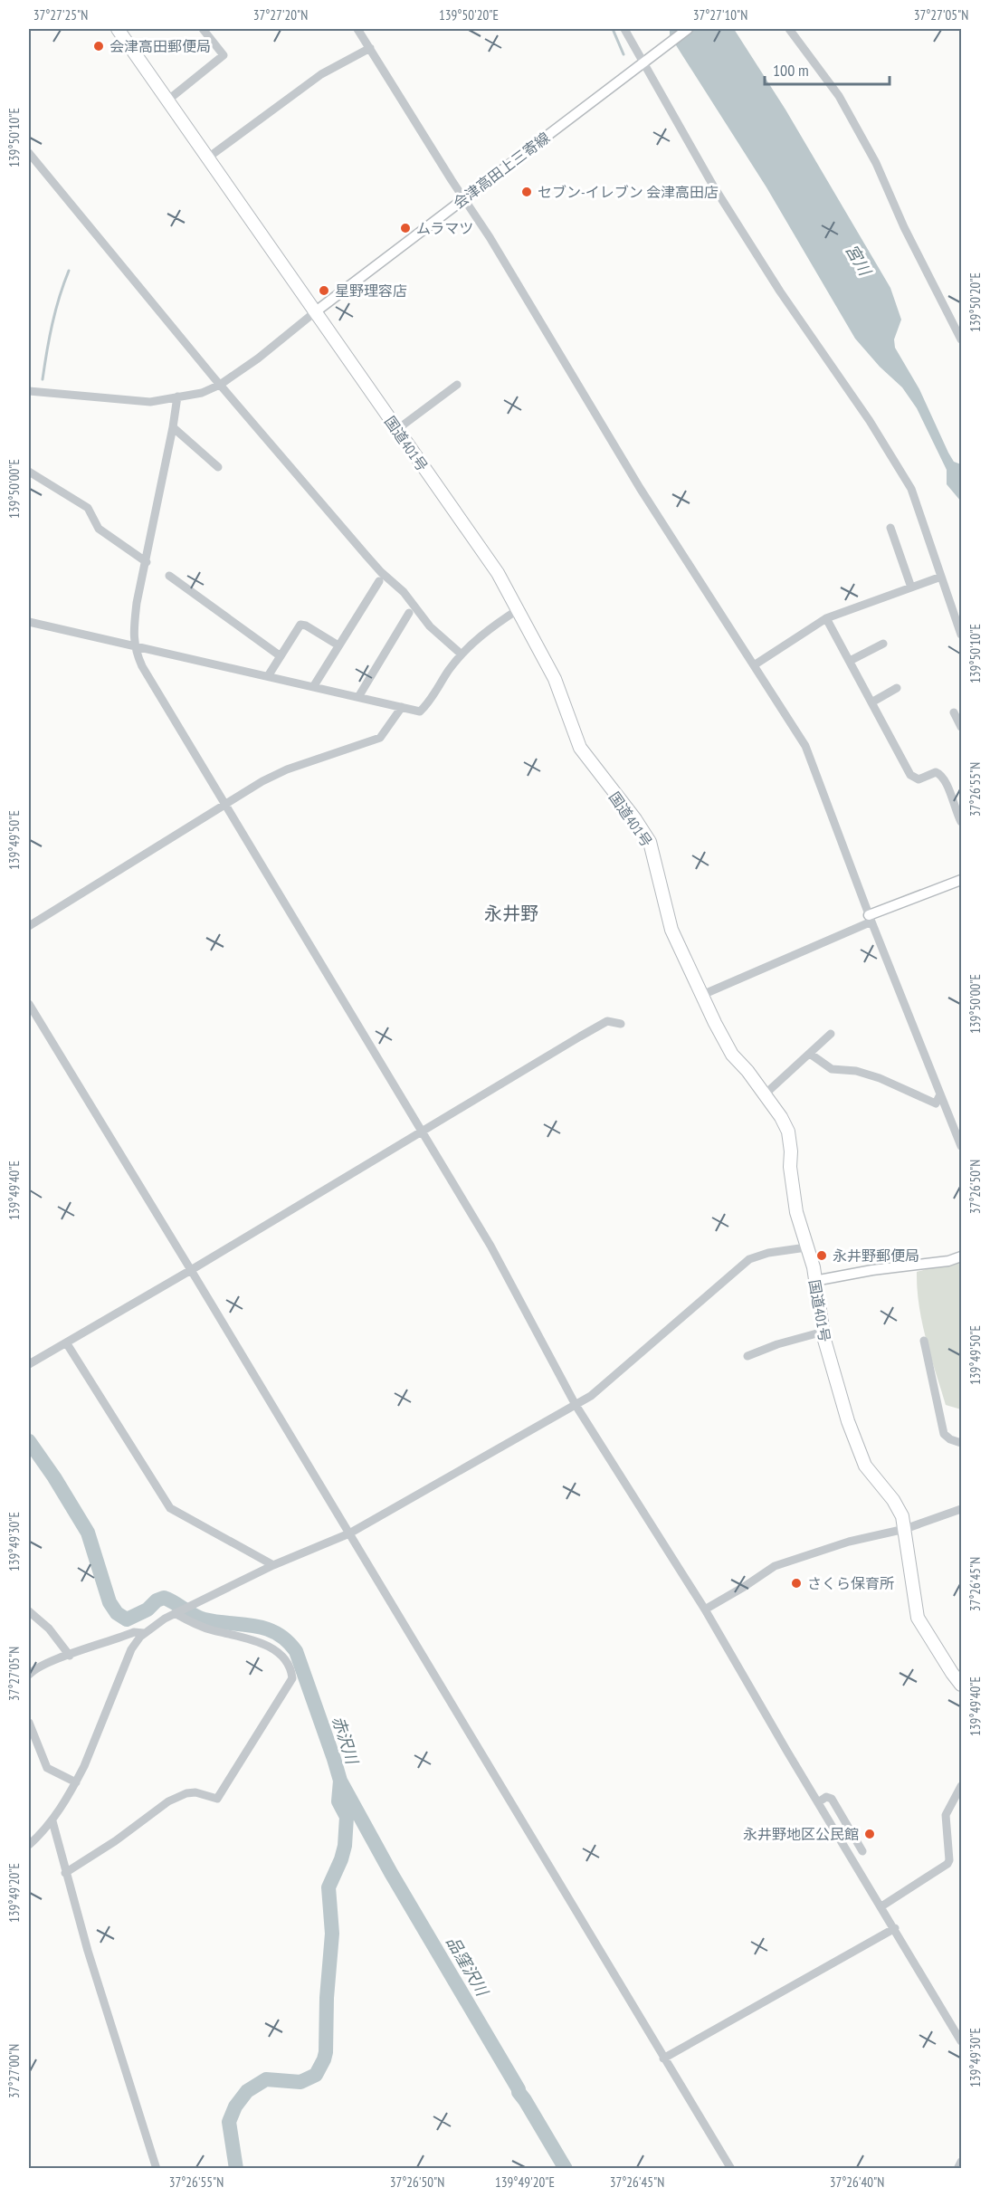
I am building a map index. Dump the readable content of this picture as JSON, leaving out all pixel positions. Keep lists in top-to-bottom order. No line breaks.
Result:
{"streets":{"highway":["国道401号"],"main road":["会津高田上三寄線"]},"crossings":[["会津高田上三寄線","国道401号"]],"districts":["永井野"],"water":["宮川","赤沢川","品窪沢川"],"places":["会津高田郵便局","セブン-イレブン 会津高田店","ムラマツ","星野理容店","永井野郵便局","さくら保育所","永井野地区公民館"],"scale_bar":"100 m","coordinates":["37°27'25\"N","37°27'20\"N","139°50'20\"E","37°27'10\"N","37°27'05\"N","139°50'10\"E","139°50'00\"E","37°26'55\"N","139°49'50\"E","37°26'50\"N","139°49'40\"E","139°49'30\"E","37°26'45\"N","139°49'20\"E","37°27'00\"N","37°26'40\"N"]}
